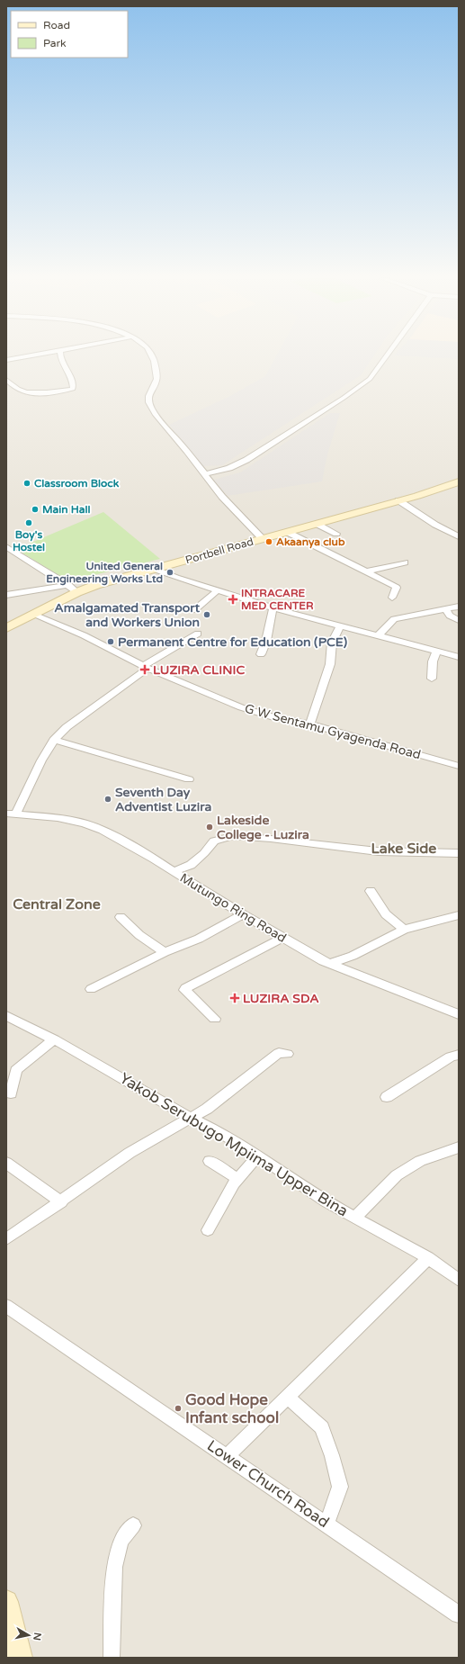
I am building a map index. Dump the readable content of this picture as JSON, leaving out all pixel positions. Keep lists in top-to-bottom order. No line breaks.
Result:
{"streets":{"main road":["Portbell Road"],"street":["G W Sentamu Gyagenda Road","Mutungo Ring Road","Yakob Serubugo Mpiima Upper Bina","Lower Church Road"]},"crossings":[["Portbell Road","G W Sentamu Gyagenda Road"]],"districts":["Lake Side","Central Zone"],"places":{"other":["Classroom Block","Main Hall","Boy's Hostel","Akaanya club","United General Engineering Works Ltd","Amalgamated Transport and Workers Union","Permanent Centre for Education (PCE)","Seventh Day Adventist Luzira","Lakeside College - Luzira","Good Hope Infant school"],"health":["INTRACARE MED CENTER","LUZIRA CLINIC","LUZIRA SDA"]},"legend":["Road","Park"],"north":"right"}
